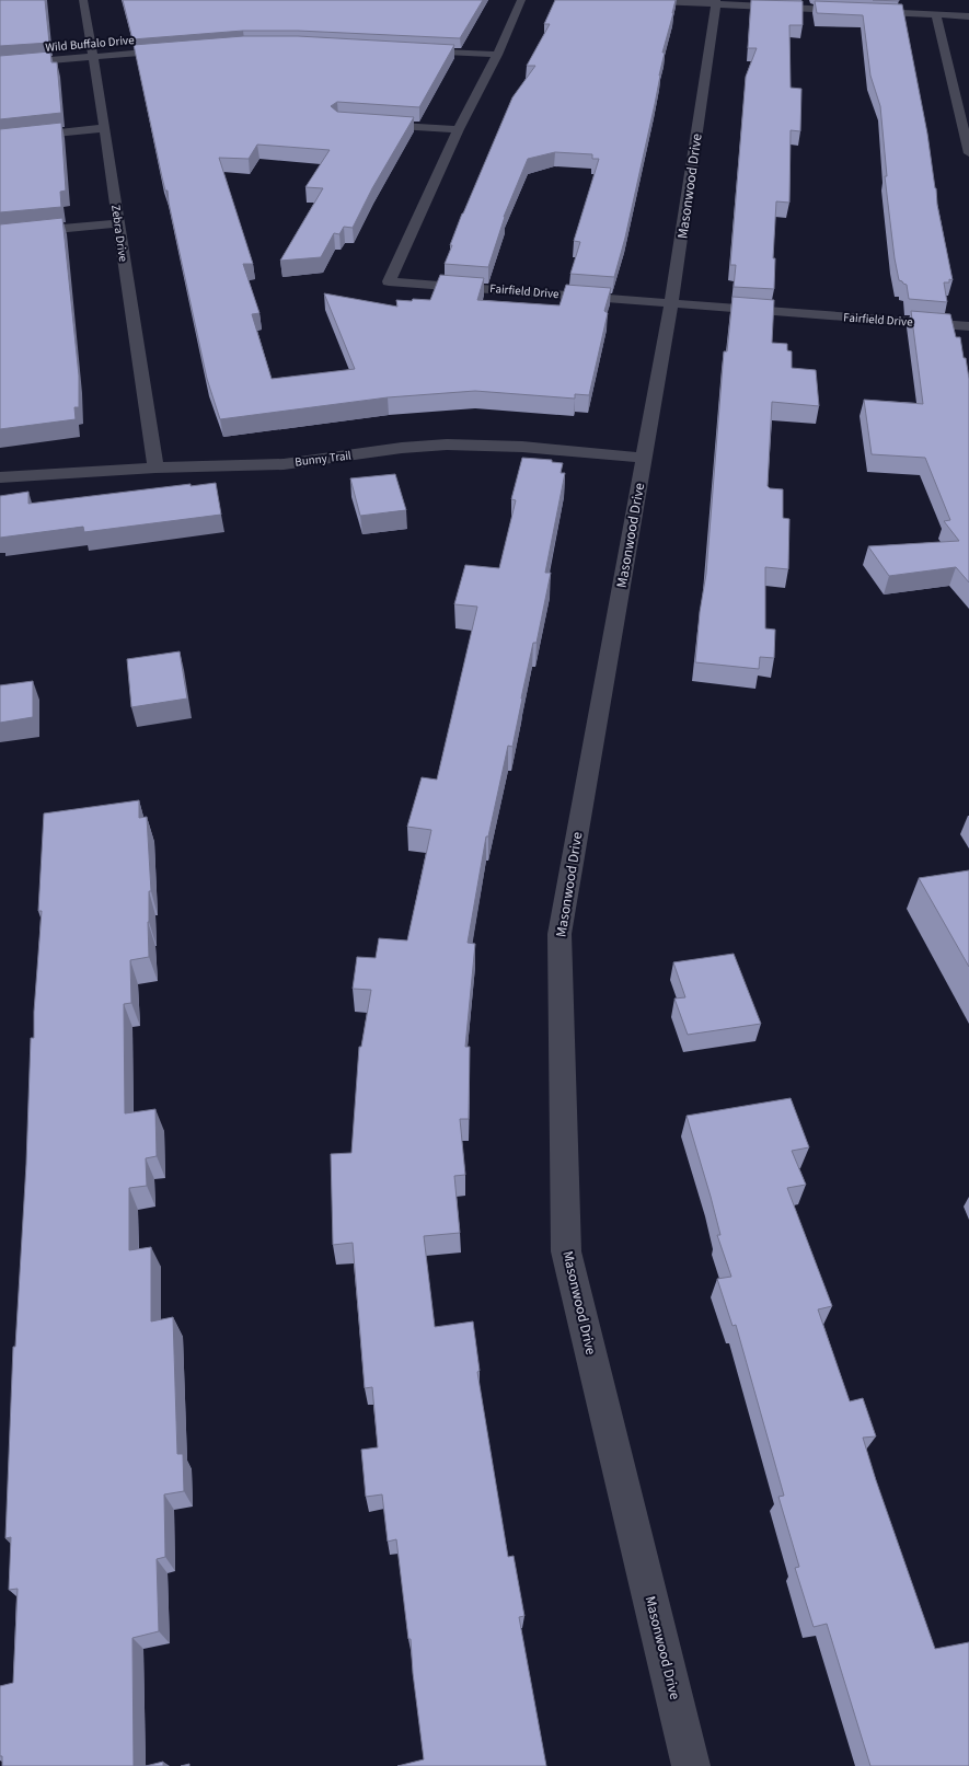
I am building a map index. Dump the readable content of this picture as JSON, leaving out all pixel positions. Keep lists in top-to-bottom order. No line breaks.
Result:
{"streets":{"street":["Wild Buffalo Drive","Masonwood Drive","Zebra Drive","Fairfield Drive","Bunny Trail"]},"crossings":[["Wild Buffalo Drive","Zebra Drive"],["Masonwood Drive","Fairfield Drive"],["Masonwood Drive","Bunny Trail"],["Zebra Drive","Bunny Trail"]]}
